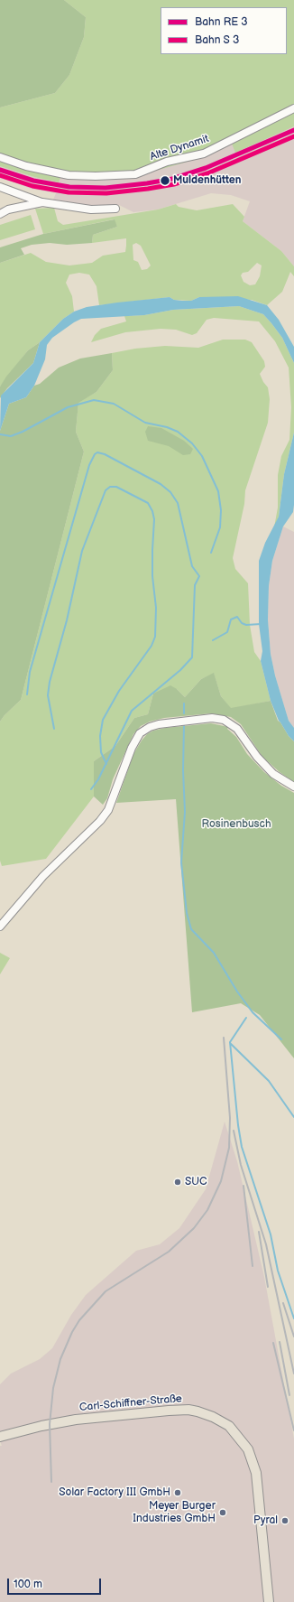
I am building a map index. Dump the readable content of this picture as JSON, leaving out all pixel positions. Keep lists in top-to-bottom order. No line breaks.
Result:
{"streets":{"main road":["Carl-Schiffner-Straße"],"street":["Alte Dynamit"]},"parks":["Rosinenbusch"],"places":["Muldenhütten","SUC","Solar Factory III GmbH","Meyer Burger Industries GmbH","Pyral"],"legend":["Bahn RE 3","Bahn S 3"],"scale_bar":"100 m"}
